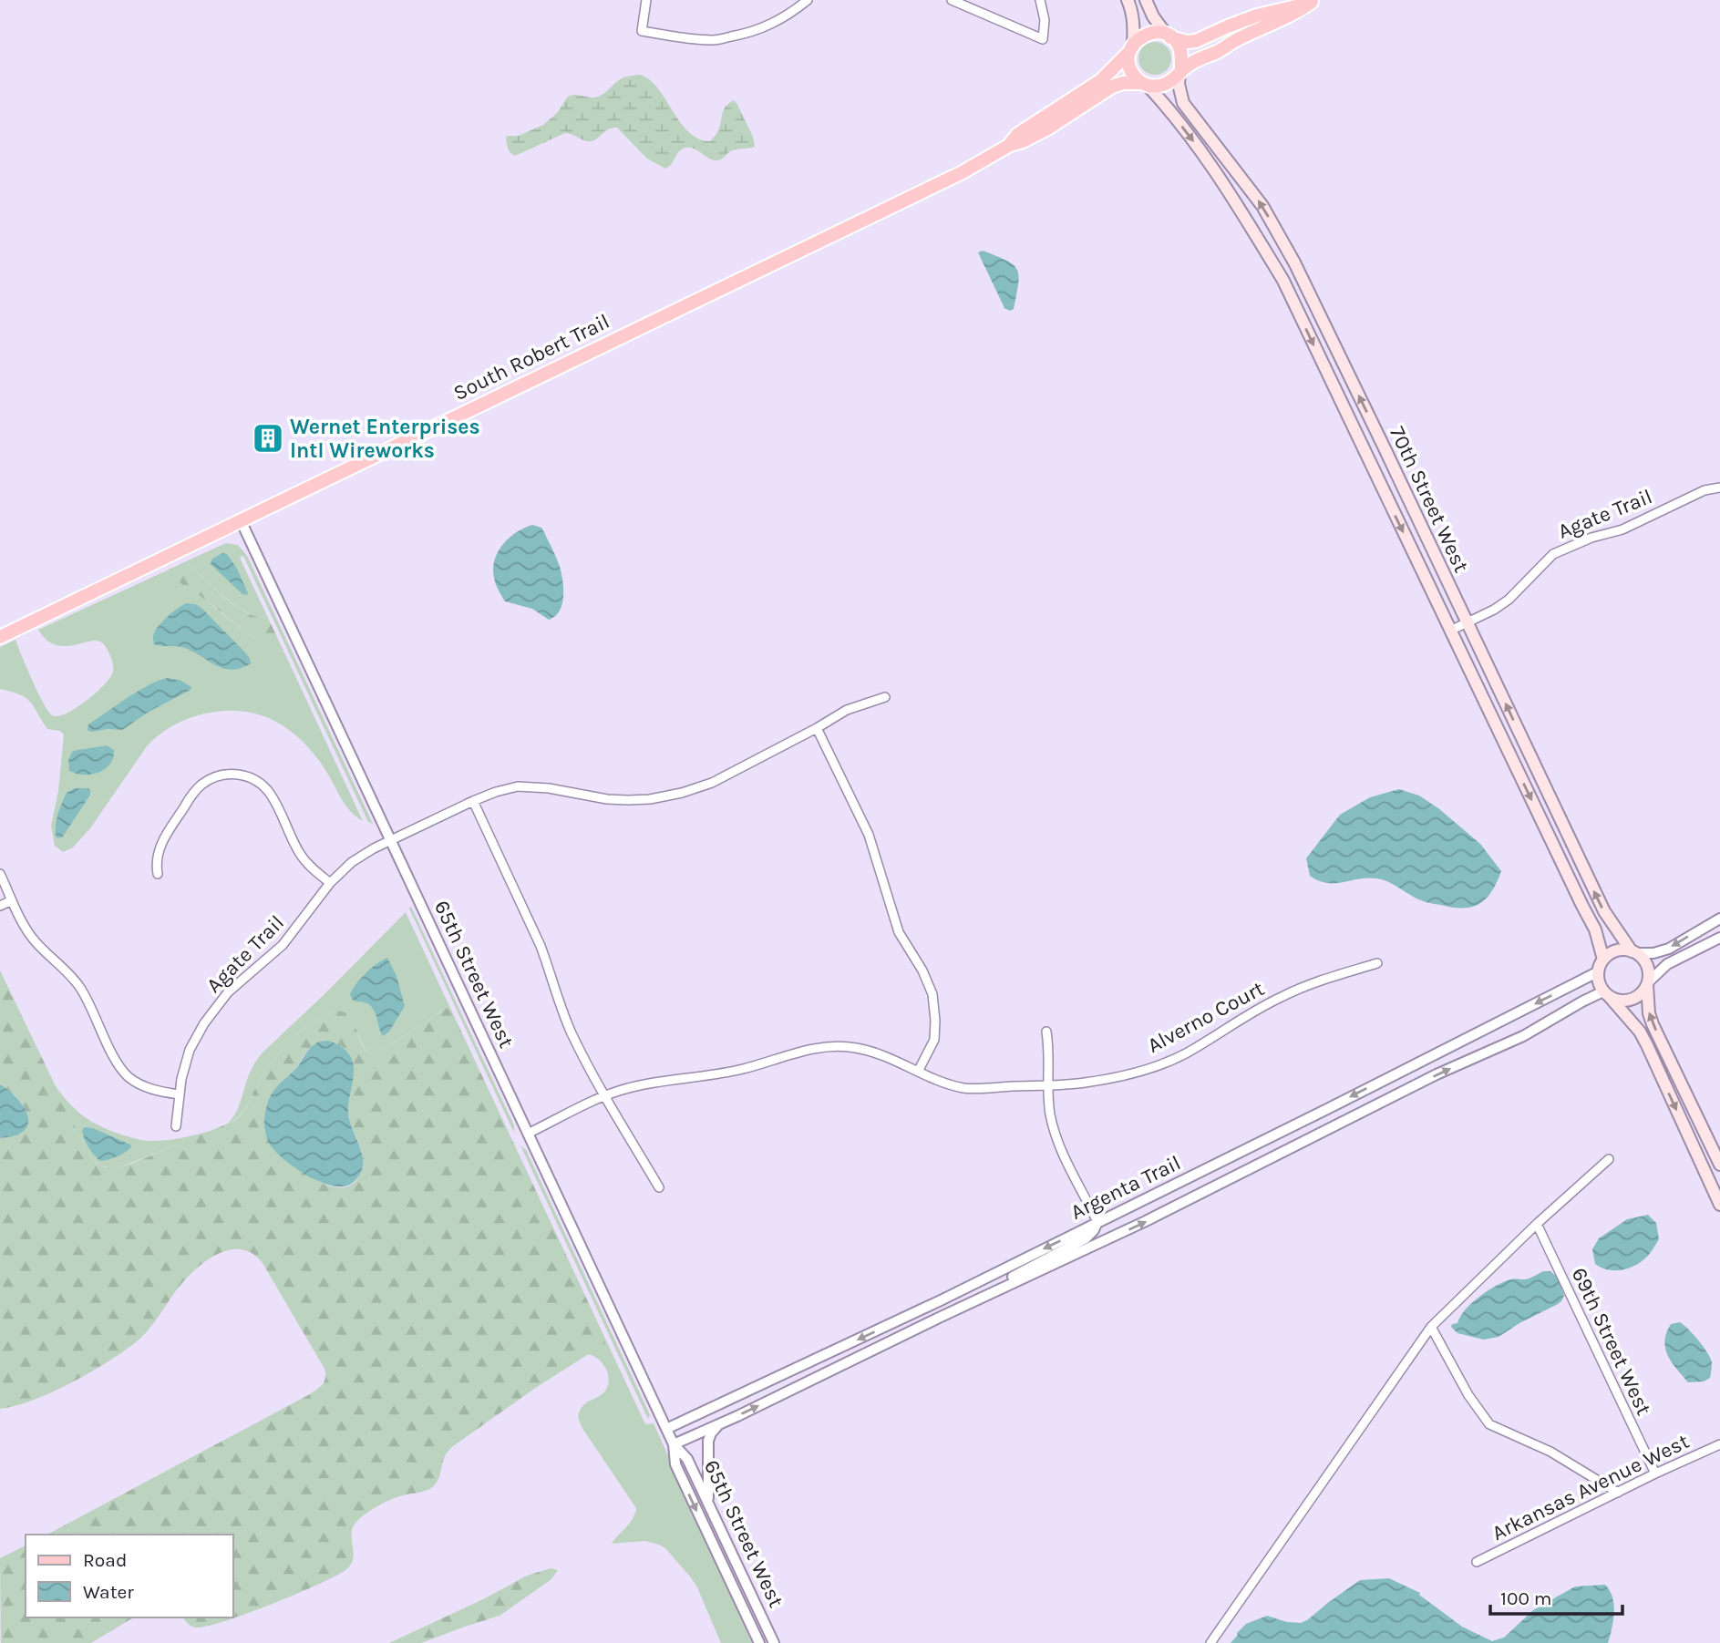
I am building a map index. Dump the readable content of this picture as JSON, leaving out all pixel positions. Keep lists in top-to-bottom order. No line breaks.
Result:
{"streets":{"main road":["South Robert Trail","70th Street West"],"street":["Agate Trail","65th Street West","Alverno Court","Argenta Trail","69th Street West","Arkansas Avenue West"]},"crossings":[["South Robert Trail","70th Street West"],["South Robert Trail","65th Street West"],["70th Street West","Agate Trail"],["70th Street West","Argenta Trail"],["Agate Trail","65th Street West"],["65th Street West","Alverno Court"],["65th Street West","Argenta Trail"],["69th Street West","Arkansas Avenue West"]],"places":{"building":["Wernet Enterprises Intl Wireworks"]},"legend":["Road","Water"],"scale_bar":"100 m"}
